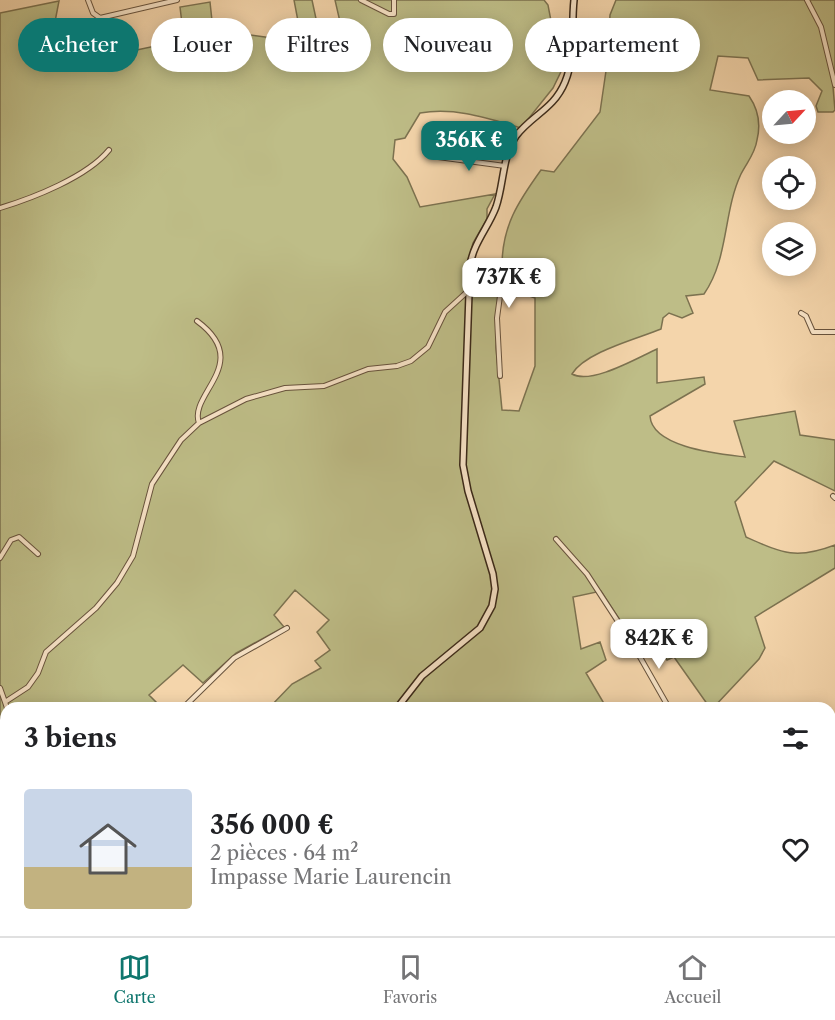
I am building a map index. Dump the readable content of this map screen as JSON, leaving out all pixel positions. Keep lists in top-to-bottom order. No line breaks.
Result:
{"north":"top right","page":{"chip":["Acheter","Louer","Filtres","Nouveau","Appartement"],"price":["356K €","737K €","842K €"],"heading":"3 biens","list":[{"name":"356 000 €","note":"2 pièces · 64 m² · Impasse Marie Laurencin"}],"tabs":["Carte","Favoris","Accueil"]}}
